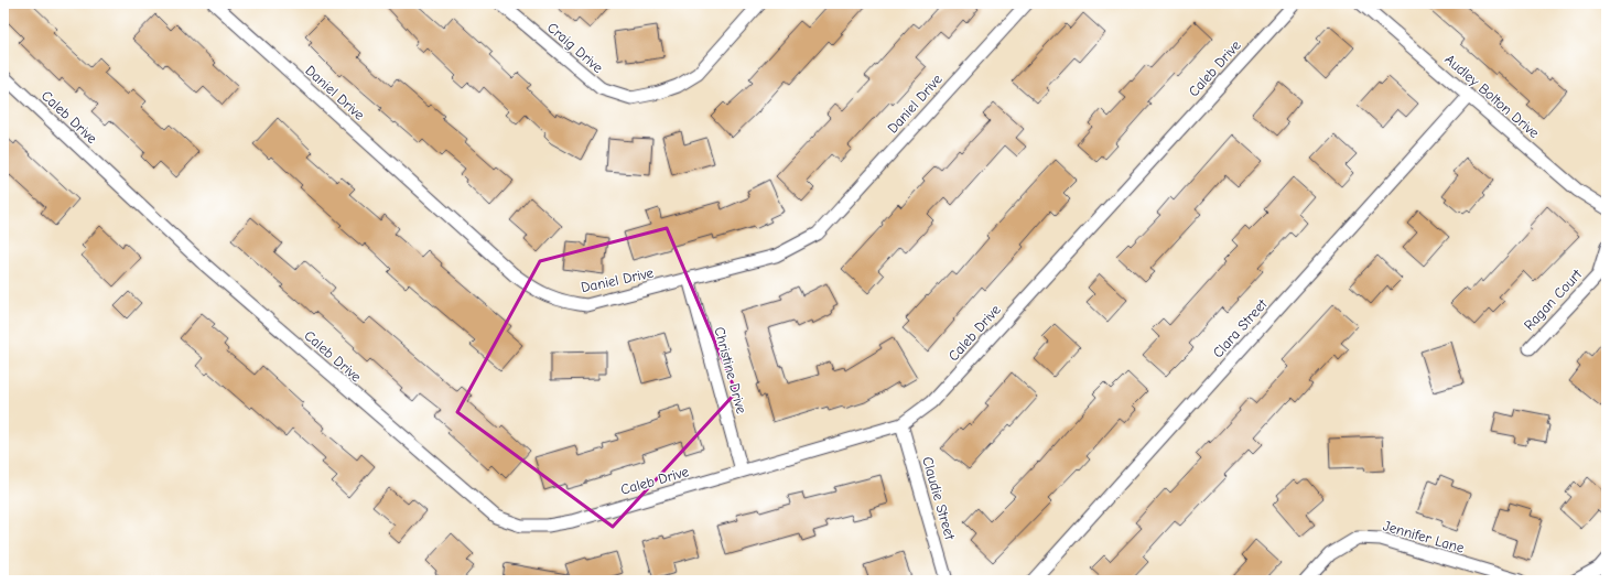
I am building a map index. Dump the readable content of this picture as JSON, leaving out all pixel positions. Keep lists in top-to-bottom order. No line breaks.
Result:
{"streets":{"street":["Craig Drive","Caleb Drive","Daniel Drive","Audley Bolton Drive","Ragan Court","Clara Street","Christine Drive","Claudie Street","Jennifer Lane"]},"crossings":[["Caleb Drive","Christine Drive"],["Caleb Drive","Claudie Street"],["Daniel Drive","Christine Drive"],["Audley Bolton Drive","Clara Street"]]}
